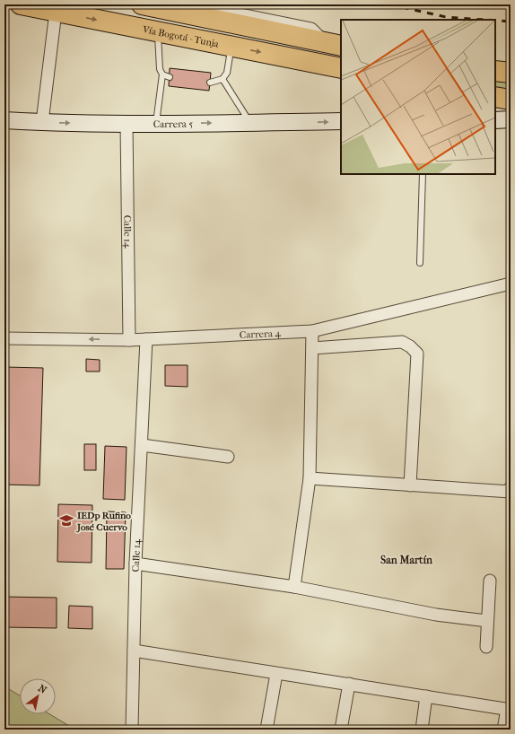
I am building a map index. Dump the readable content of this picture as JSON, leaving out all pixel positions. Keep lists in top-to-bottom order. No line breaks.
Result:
{"streets":{"highway":["Vía Bogotá - Tunja"],"street":["Carrera 5","Calle 14","Carrera 4"]},"crossings":[["Carrera 5","Calle 14"],["Calle 14","Carrera 4"]],"districts":["San Martín"],"places":{"school or university":["IEDp Rufino José Cuervo"]},"north":"top right"}
